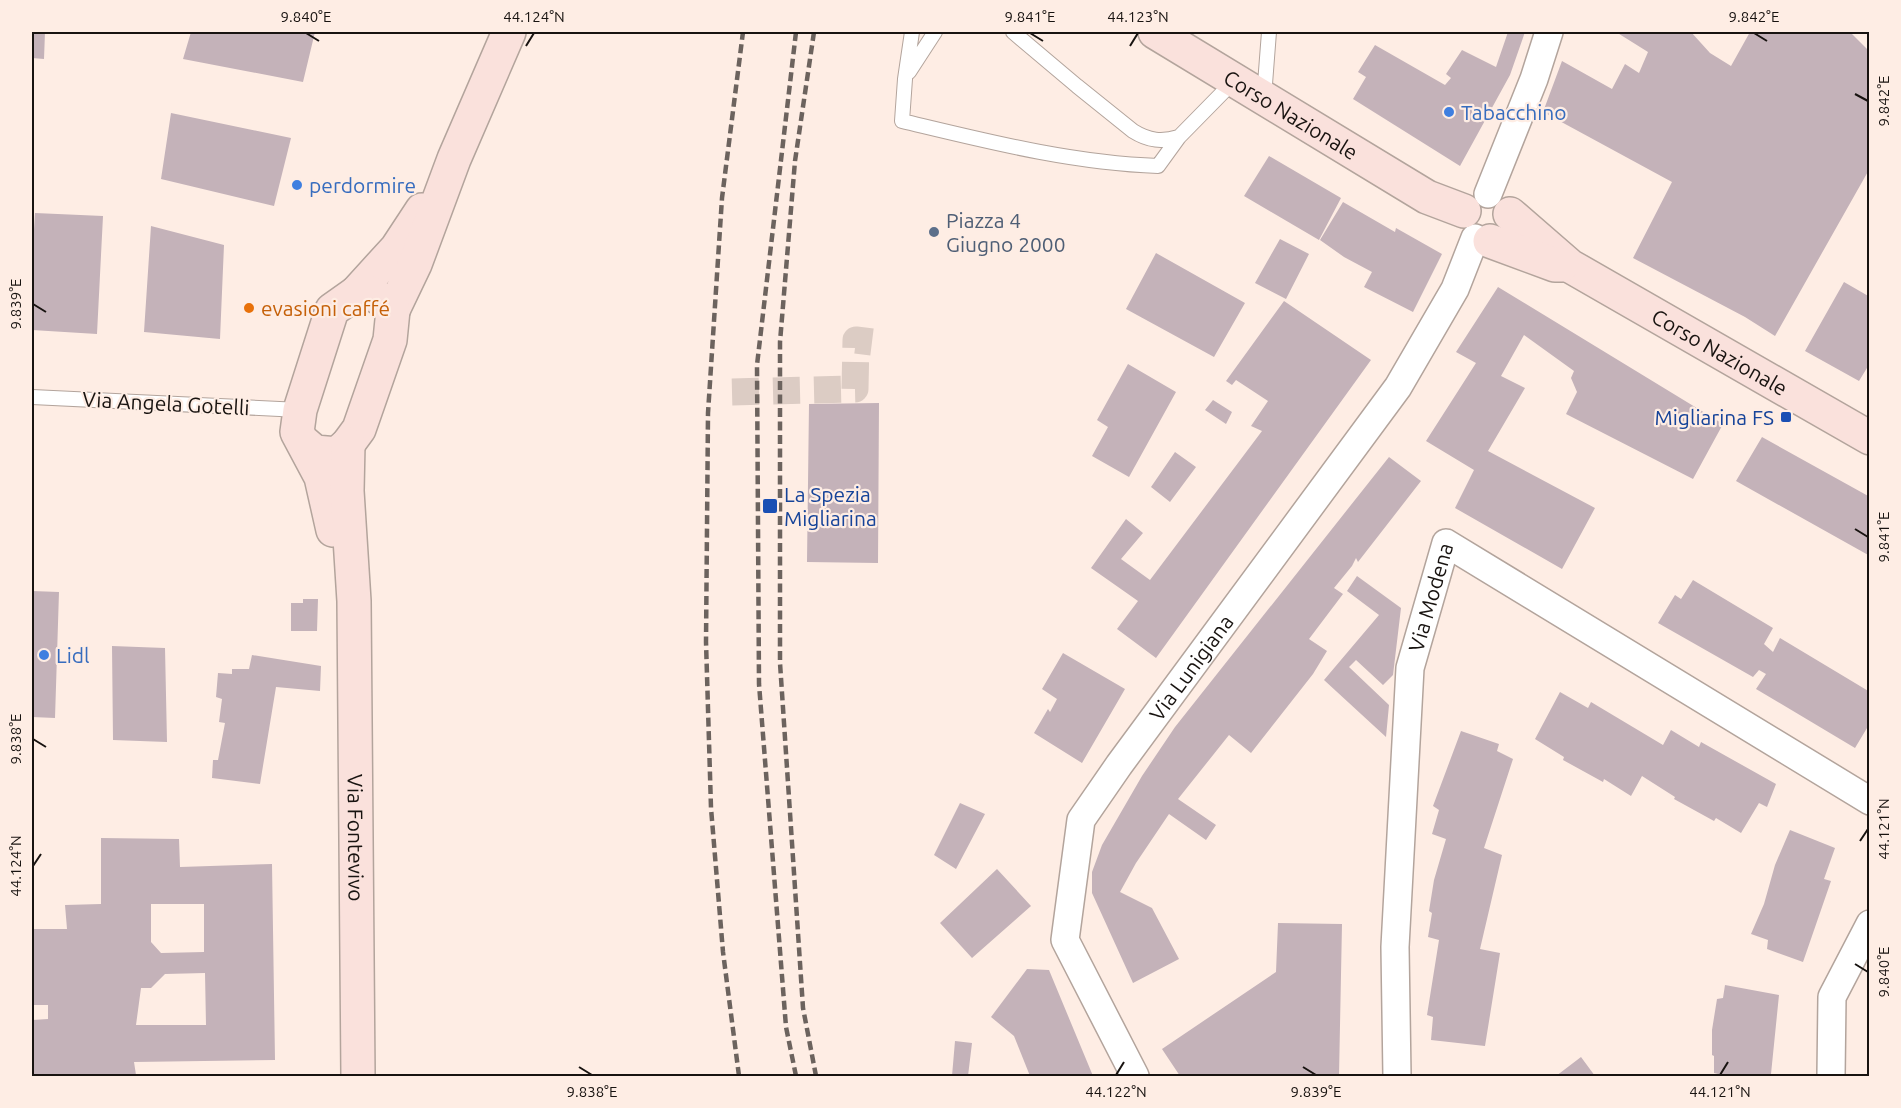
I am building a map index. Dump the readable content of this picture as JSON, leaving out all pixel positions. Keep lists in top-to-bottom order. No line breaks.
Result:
{"streets":{"street":["Corso Nazionale","Via Modena","Via Lunigiana","Via Fontevivo"],"lane":["Via Angela Gotelli"]},"crossings":[["Corso Nazionale","Via Lunigiana"],["Via Angela Gotelli","Via Fontevivo"]],"places":{"other":["Tabacchino","perdormire","Piazza 4 Giugno 2000","evasioni caffé","Lidl"],"transit":["Migliarina FS","La Spezia Migliarina"]},"coordinates":["9.840°E","44.124°N","9.841°E","44.123°N","9.842°E","9.839°E","9.838°E","44.121°N","44.122°N"]}
